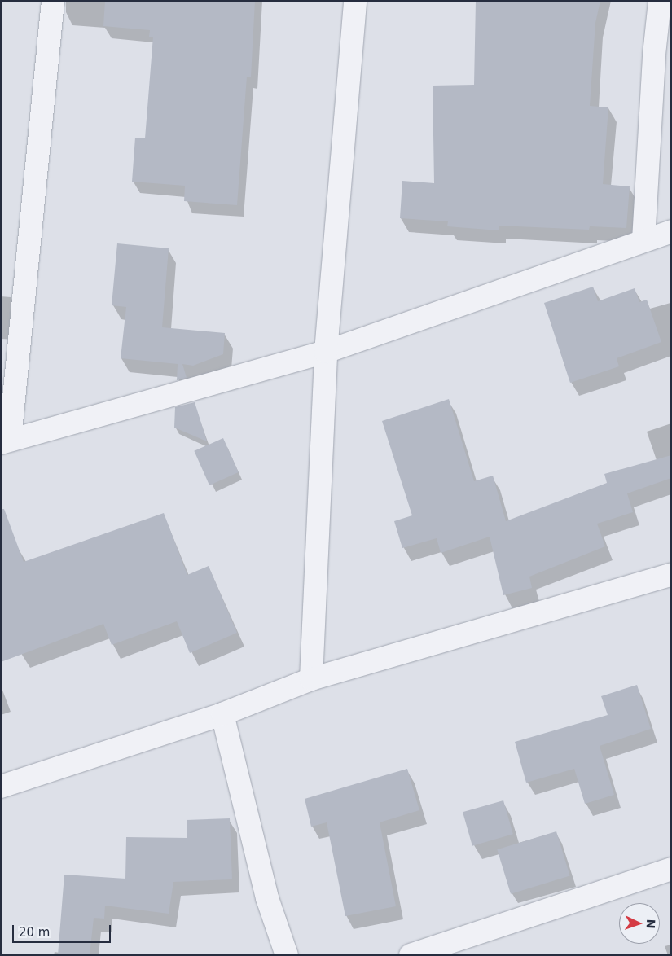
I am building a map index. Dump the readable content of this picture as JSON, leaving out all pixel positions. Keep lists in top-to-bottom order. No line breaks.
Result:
{"scale_bar":"20 m","north":"right"}
